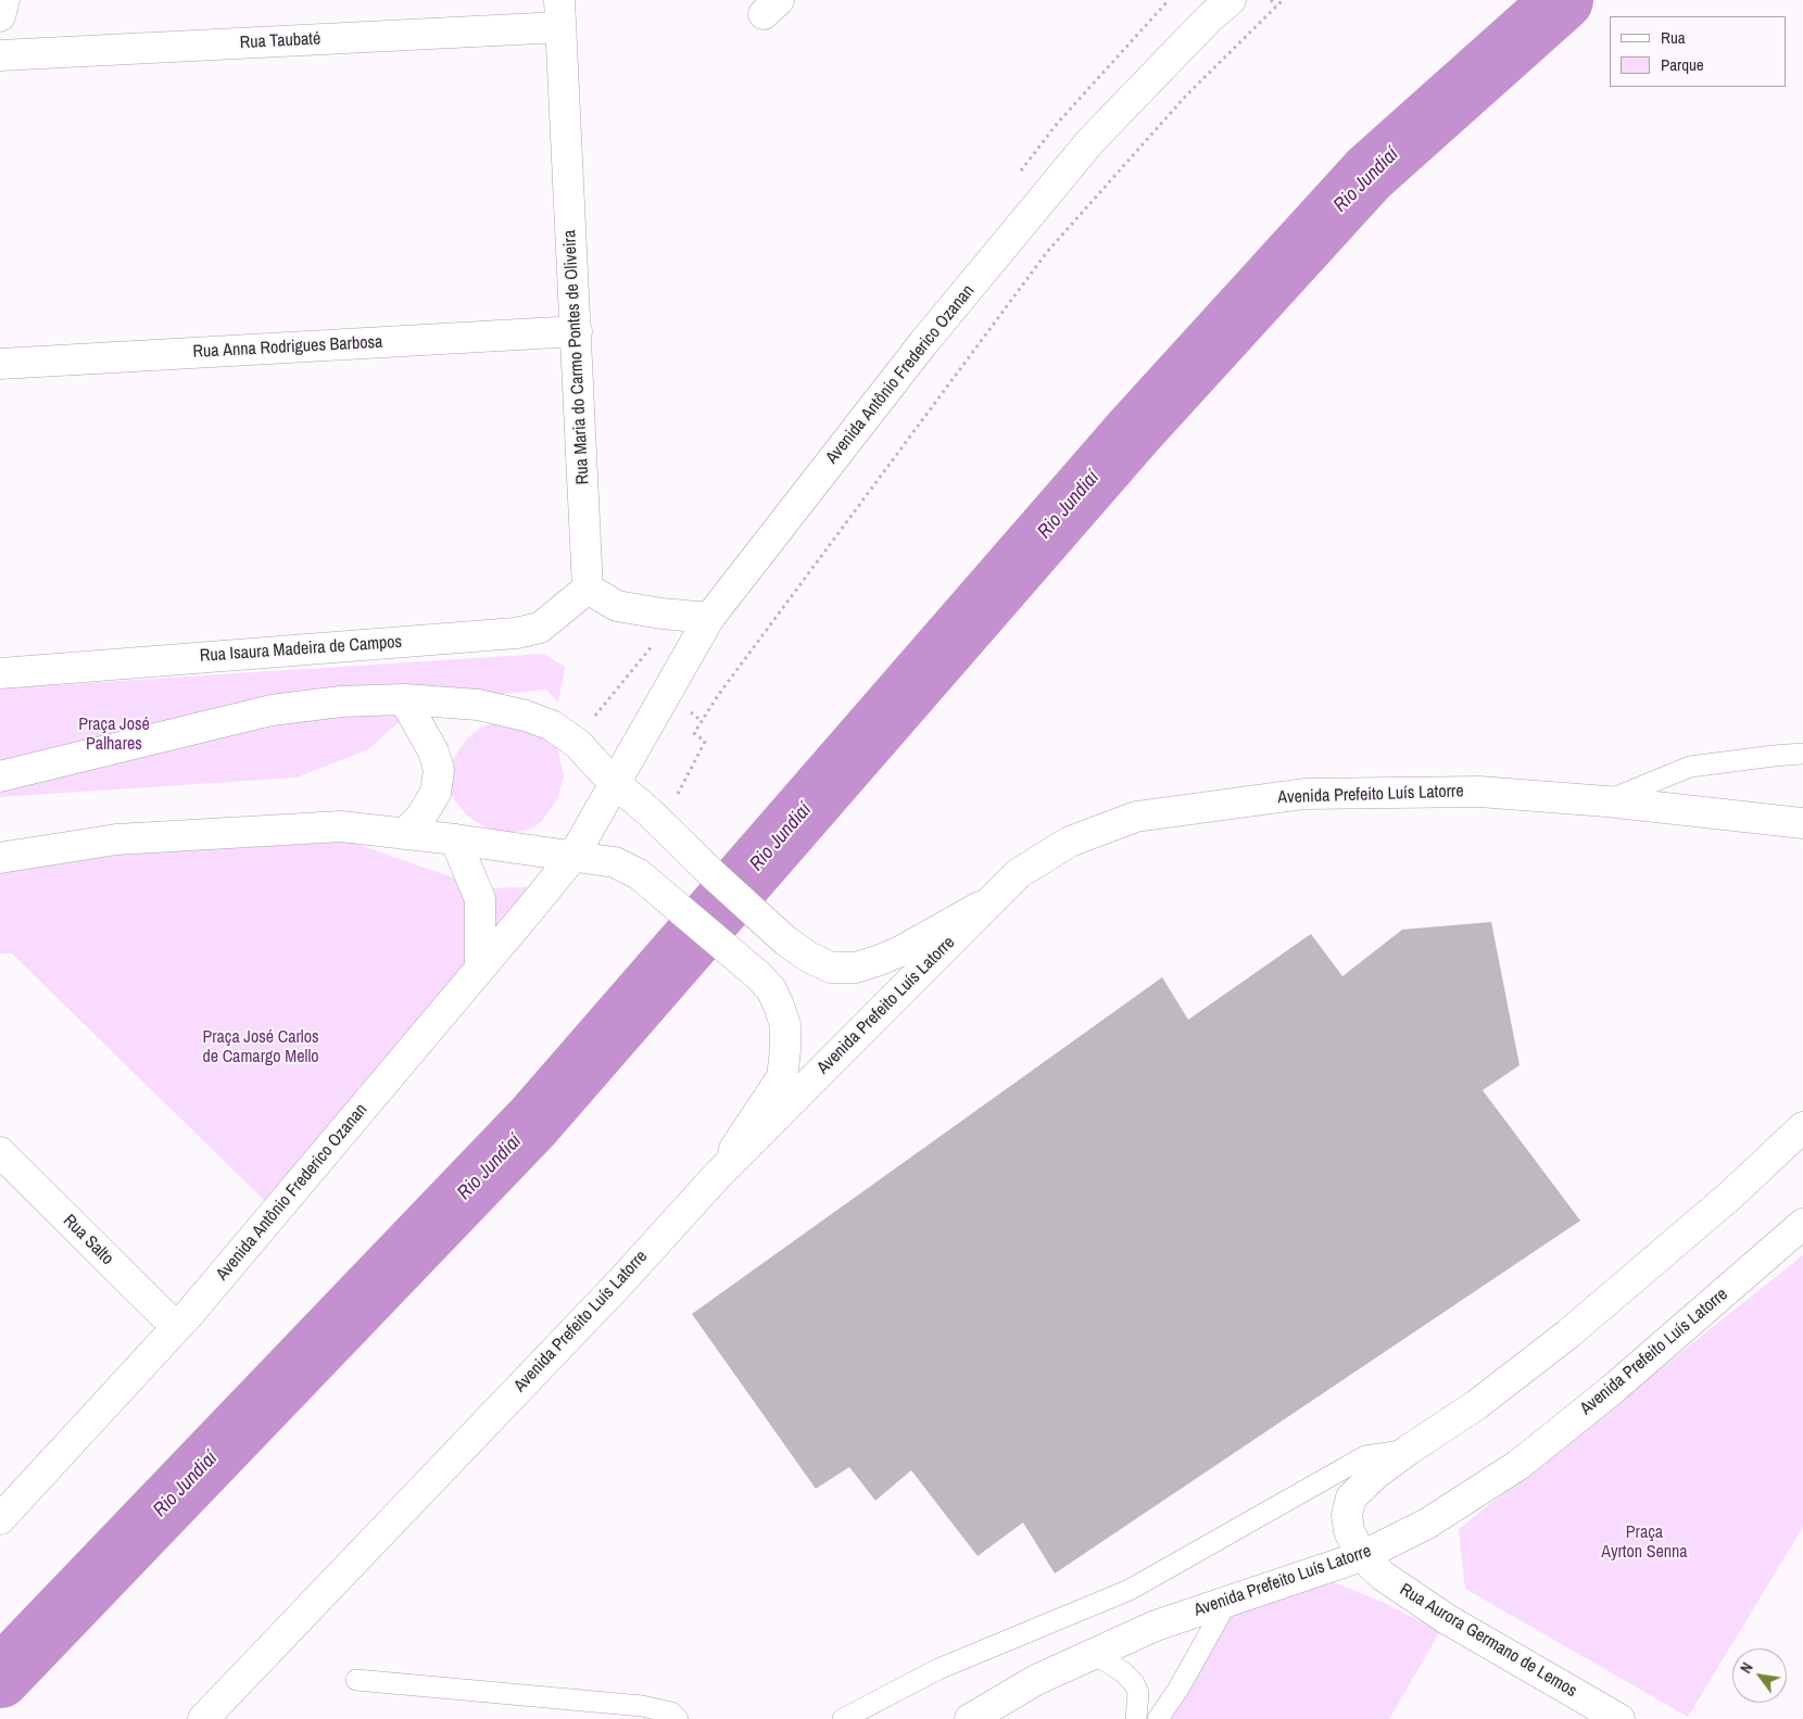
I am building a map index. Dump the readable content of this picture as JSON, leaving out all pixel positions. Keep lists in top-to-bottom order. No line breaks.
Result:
{"streets":{"main road":["Rua Taubaté","Rua Anna Rodrigues Barbosa","Rua Maria do Carmo Pontes de Oliveira","Avenida Antônio Frederico Ozanan","Rua Isaura Madeira de Campos","Avenida Prefeito Luís Latorre","Rua Salto","Rua Aurora Germano de Lemos"]},"crossings":[["Rua Taubaté","Rua Maria do Carmo Pontes de Oliveira"],["Rua Anna Rodrigues Barbosa","Rua Maria do Carmo Pontes de Oliveira"],["Rua Maria do Carmo Pontes de Oliveira","Rua Isaura Madeira de Campos"],["Avenida Antônio Frederico Ozanan","Rua Salto"],["Avenida Prefeito Luís Latorre","Rua Aurora Germano de Lemos"]],"water":["Rio Jundiaí"],"parks":["Praça José Palhares","Praça José Carlos de Camargo Mello","Praça Ayrton Senna"],"legend":["Rua","Parque"],"north":"top left"}
